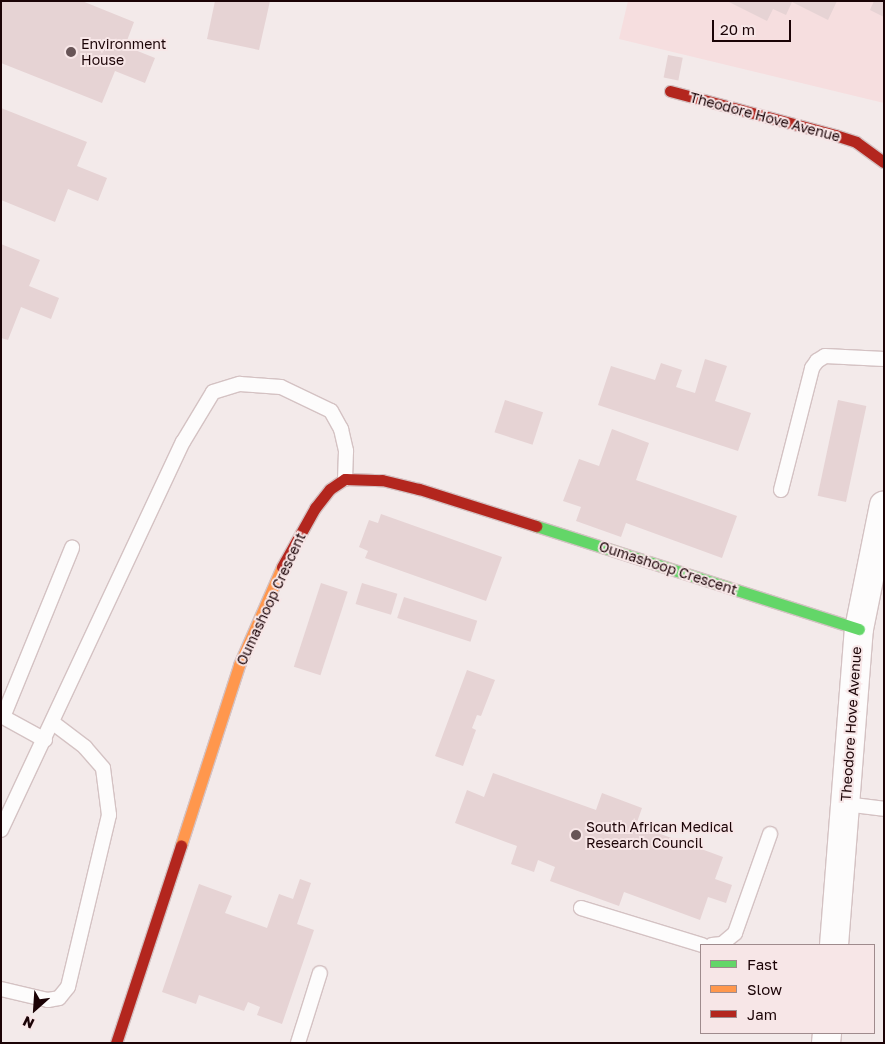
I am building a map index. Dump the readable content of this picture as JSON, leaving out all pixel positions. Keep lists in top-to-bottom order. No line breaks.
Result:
{"streets":{"street":["Theodore Hove Avenue","Oumashoop Crescent"]},"crossings":[["Theodore Hove Avenue","Oumashoop Crescent"]],"places":["Environment House","South African Medical Research Council"],"legend":["Fast","Slow","Jam"],"scale_bar":"20 m","north":"bottom left"}
